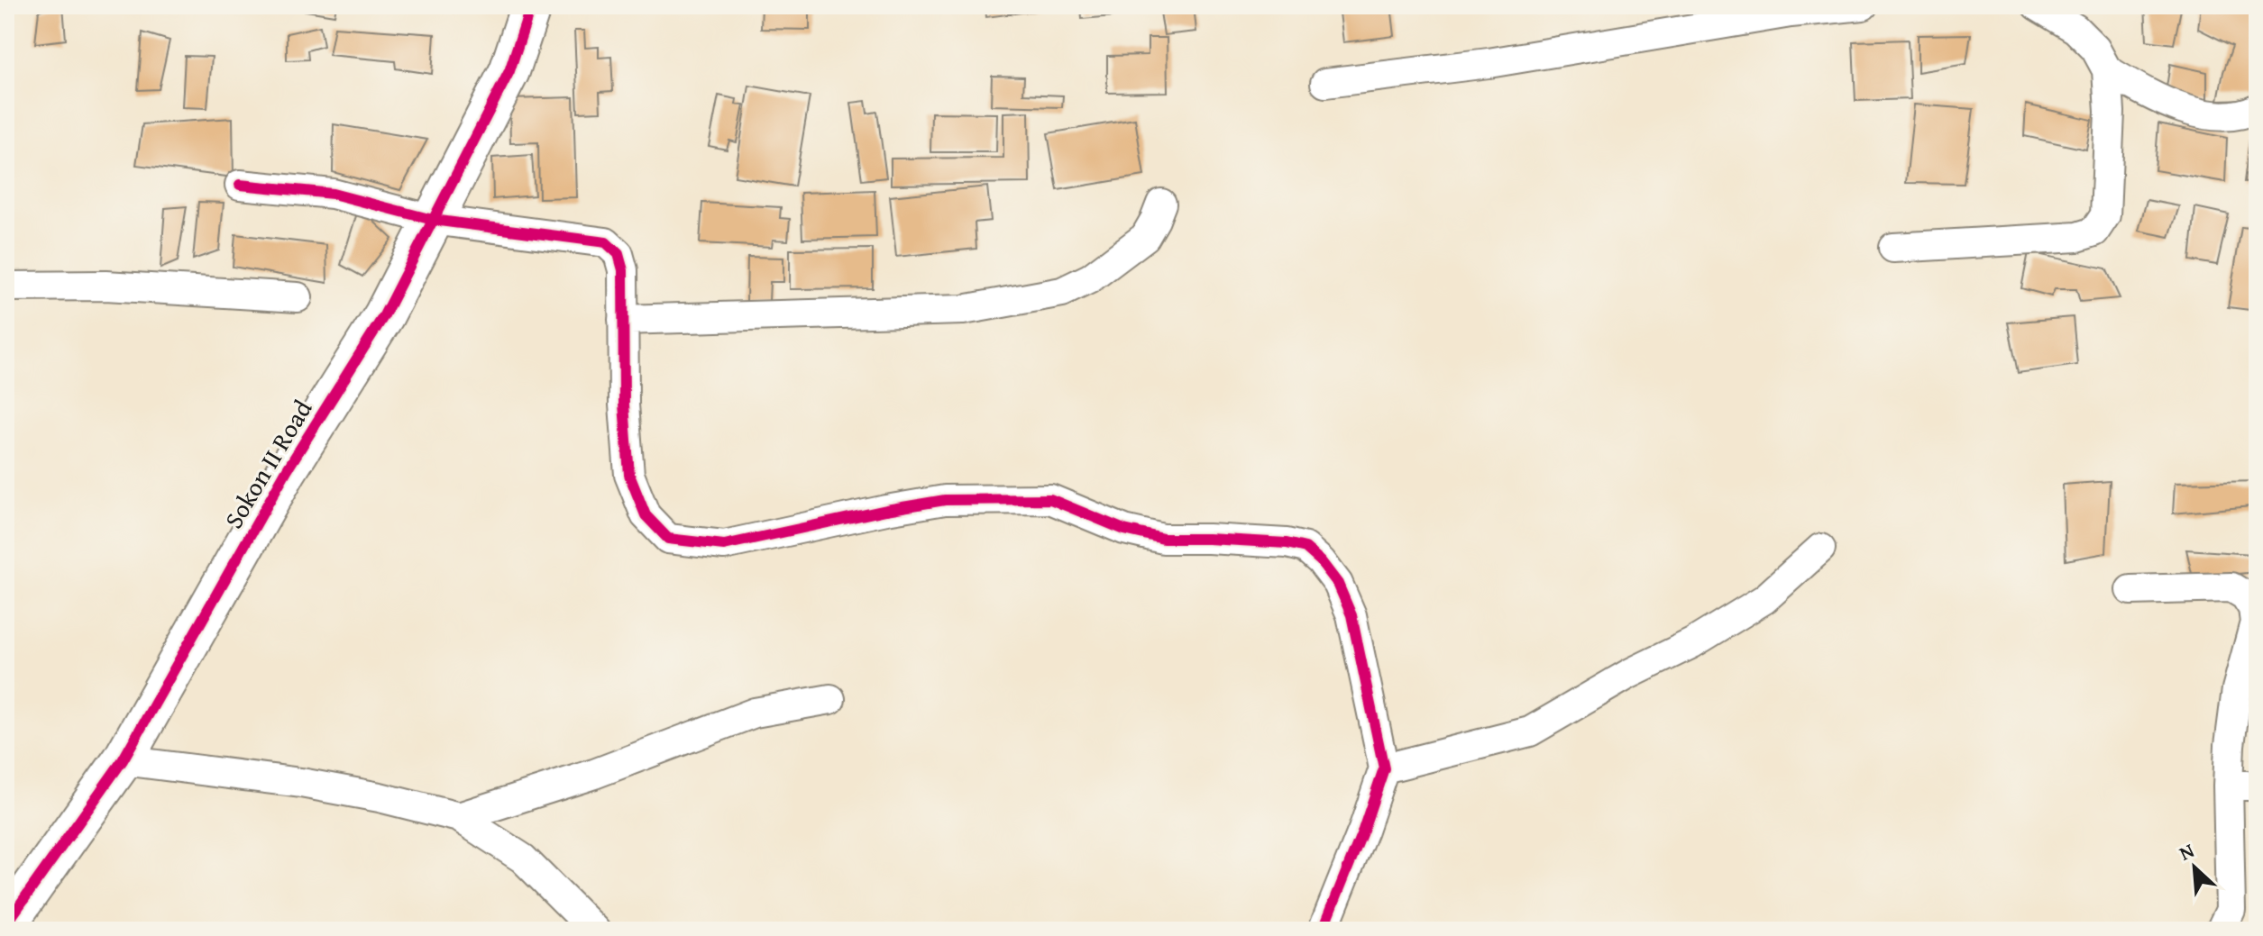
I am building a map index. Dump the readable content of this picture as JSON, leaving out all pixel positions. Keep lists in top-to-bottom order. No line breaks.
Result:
{"streets":{"street":["Sokon II Road"]},"north":"top left"}
